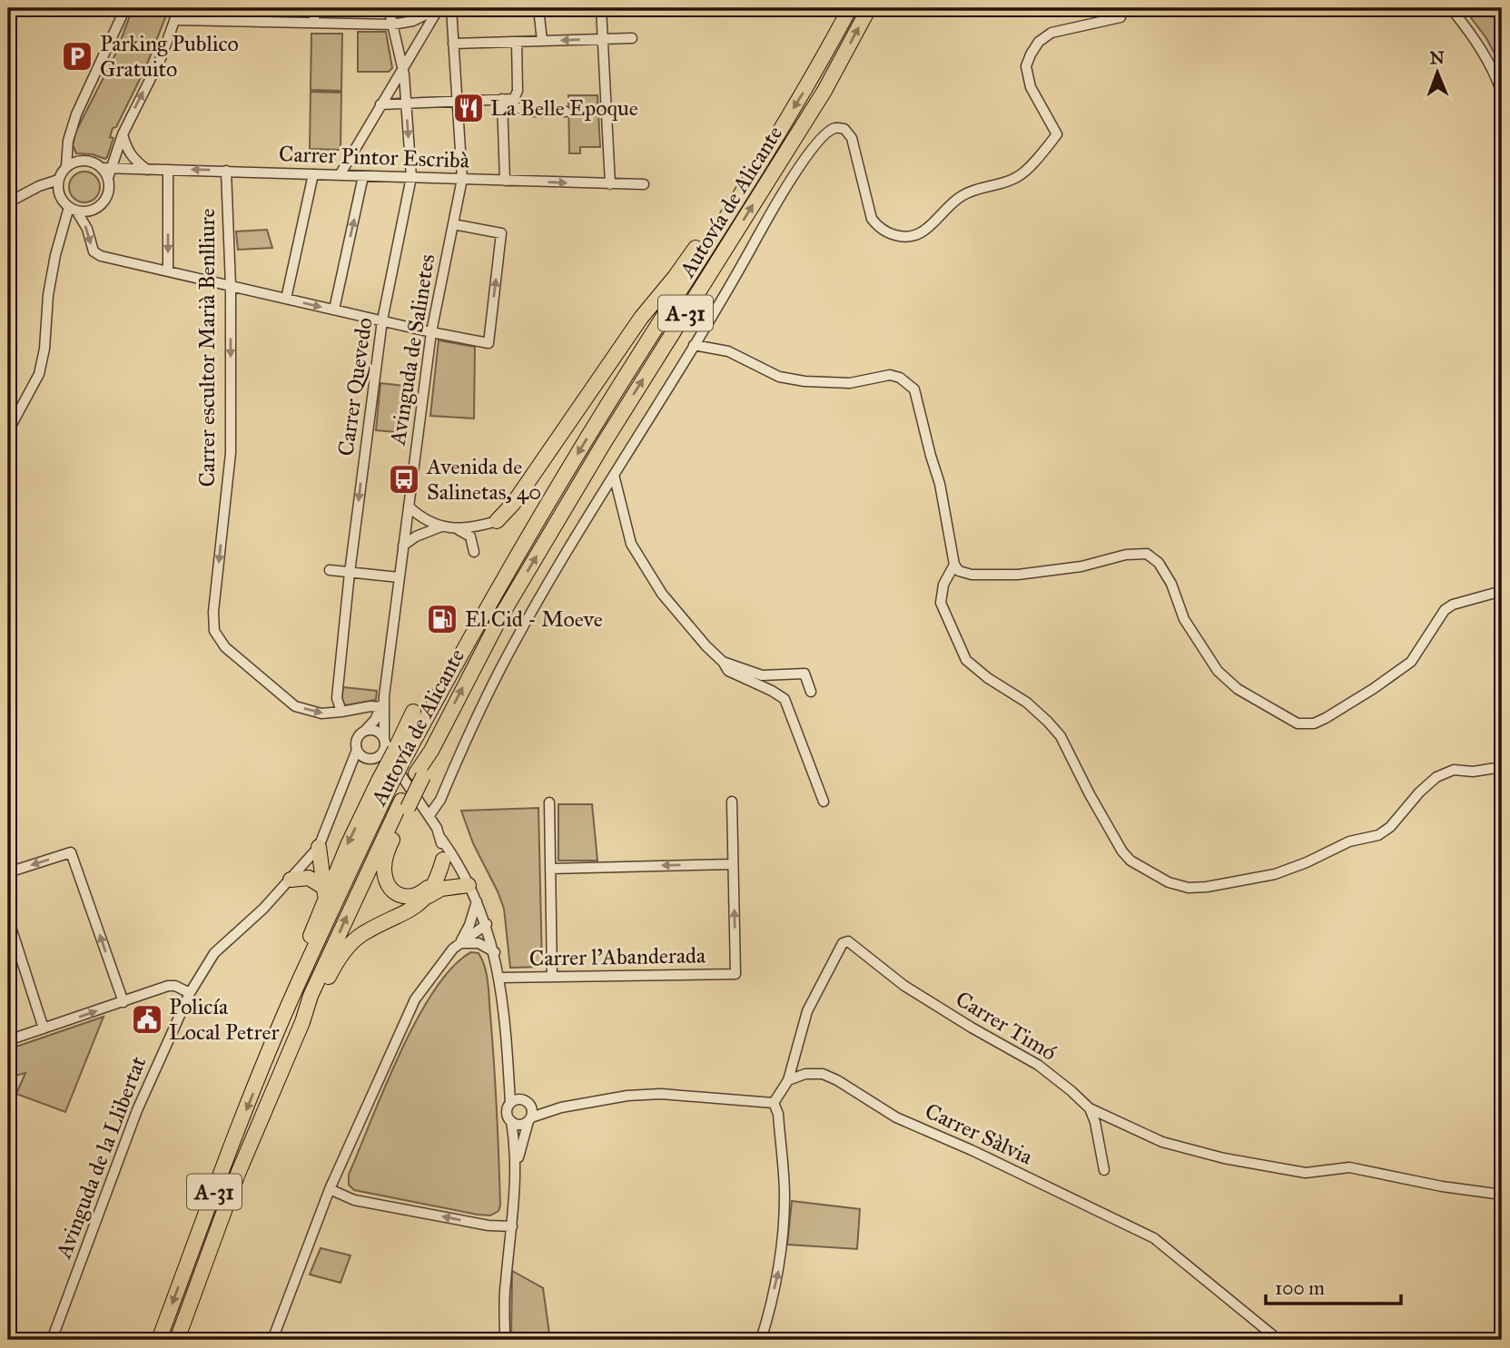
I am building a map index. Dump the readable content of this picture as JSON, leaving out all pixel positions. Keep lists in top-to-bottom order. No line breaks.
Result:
{"streets":{"highway":["Autovía de Alicante","A-31"],"street":["Carrer Pintor Escribà","Carrer escultor Marià Benlliure","Avinguda de Salinetes","Carrer Quevedo","Carrer l'Abanderada","Carrer Timó","Carrer Sàlvia","Avinguda de la Llibertat"]},"crossings":[["Carrer Pintor Escribà","Carrer escultor Marià Benlliure"],["Carrer Pintor Escribà","Avinguda de Salinetes"],["Carrer Pintor Escribà","Carrer Quevedo"],["Autovía de Alicante","Avinguda de Salinetes"],["Autovía de Alicante","Avinguda de la Llibertat"],["Carrer escultor Marià Benlliure","Avinguda de Salinetes"],["Carrer escultor Marià Benlliure","Carrer Quevedo"],["Avinguda de Salinetes","Avinguda de la Llibertat"],["Carrer Timó","Carrer Sàlvia"]],"one_way":["Carrer escultor Marià Benlliure","Carrer Quevedo"],"places":{"parking":["Parking Publico Gratuito"],"restaurant":["La Belle Epoque"],"bus stop":["Avenida de Salinetas, 40"],"fuel station":["El Cid - Moeve"],"public building":["Policía Local Petrer"]},"scale_bar":"100 m","north":"top"}
